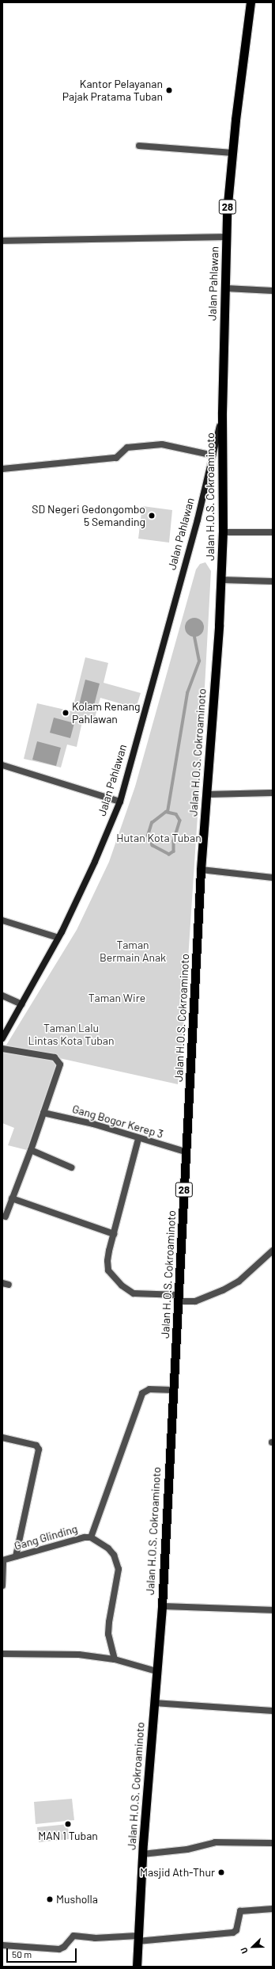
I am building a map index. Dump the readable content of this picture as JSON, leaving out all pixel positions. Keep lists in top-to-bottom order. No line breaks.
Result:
{"streets":{"highway":["28","Jalan Pahlawan","Jalan H.O.S. Cokroaminoto"],"street":["Gang Bogor Kerep 3","Gang Glinding"]},"crossings":[["Jalan Pahlawan","Jalan H.O.S. Cokroaminoto"],["Jalan H.O.S. Cokroaminoto","Gang Bogor Kerep 3"]],"parks":["Hutan Kota Tuban","Taman Bermain Anak","Taman Wire","Taman Lalu Lintas Kota Tuban"],"places":["Kantor Pelayanan Pajak Pratama Tuban","SD Negeri Gedongombo 5 Semanding","Kolam Renang Pahlawan","MAN 1 Tuban","Masjid Ath-Thur","Musholla"],"scale_bar":"50 m","north":"bottom left"}
